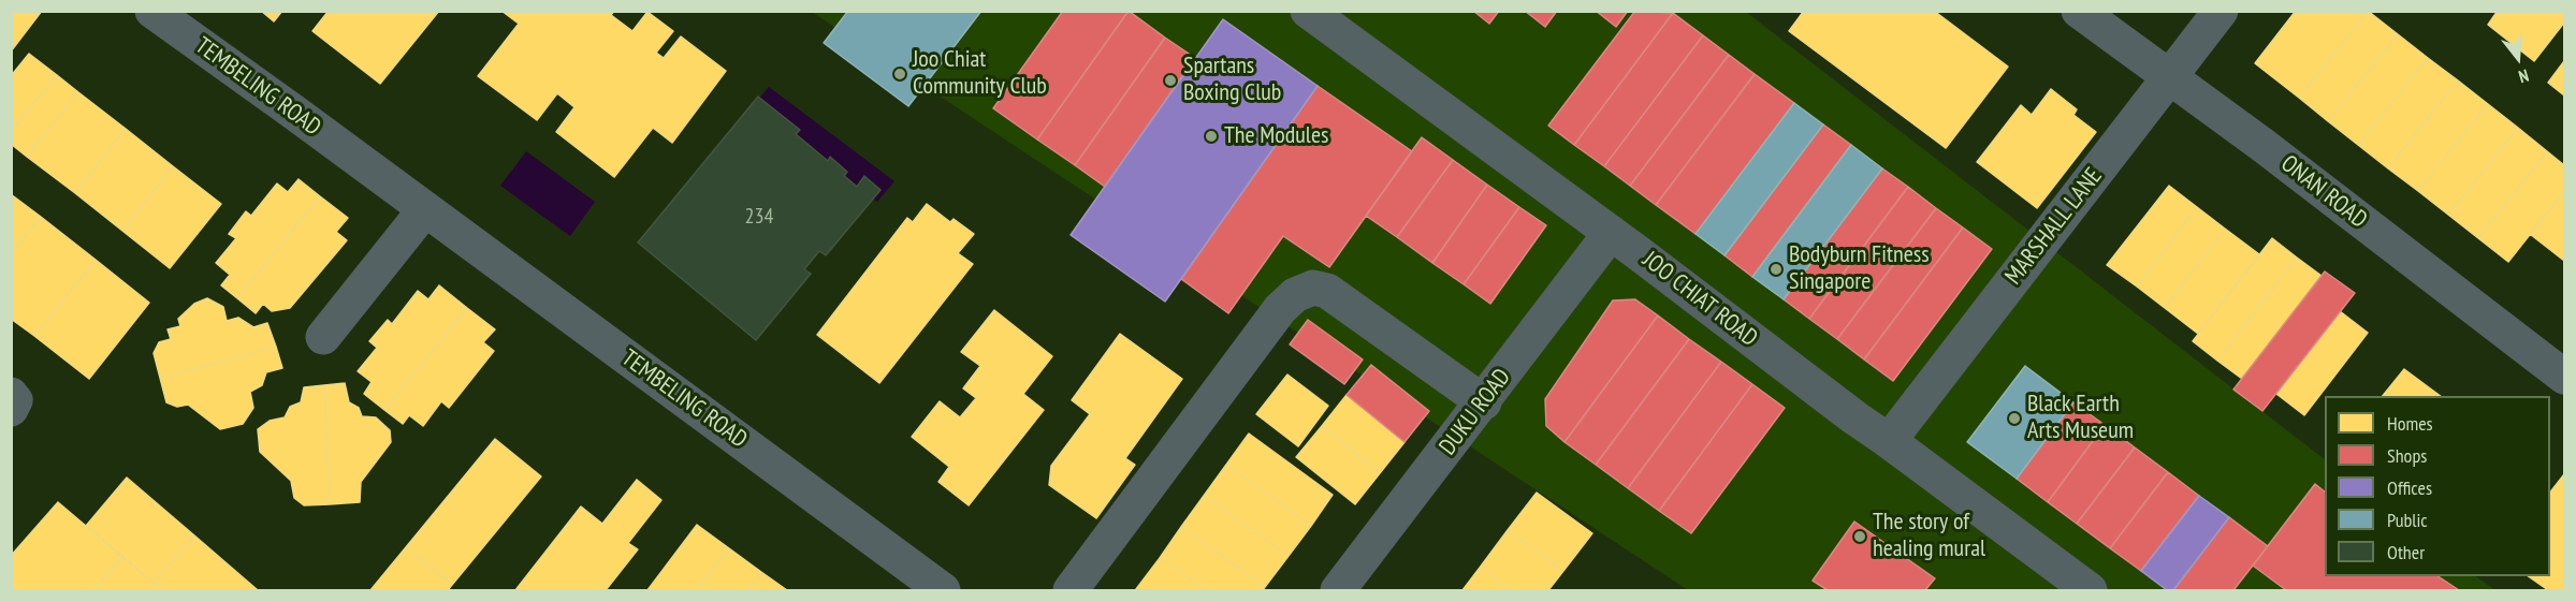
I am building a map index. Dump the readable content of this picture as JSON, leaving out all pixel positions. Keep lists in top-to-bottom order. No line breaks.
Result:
{"streets":{"street":["TEMBELING ROAD","ONAN ROAD","MARSHALL LANE","JOO CHIAT ROAD","DUKU ROAD"]},"crossings":[["ONAN ROAD","MARSHALL LANE"],["MARSHALL LANE","JOO CHIAT ROAD"],["JOO CHIAT ROAD","DUKU ROAD"]],"places":["Joo Chiat Community Club","Spartans Boxing Club","The Modules","Bodyburn Fitness Singapore","Black Earth Arts Museum","The story of healing mural"],"house_numbers":["234"],"legend":["Homes","Shops","Offices","Public","Other"],"north":"bottom"}
